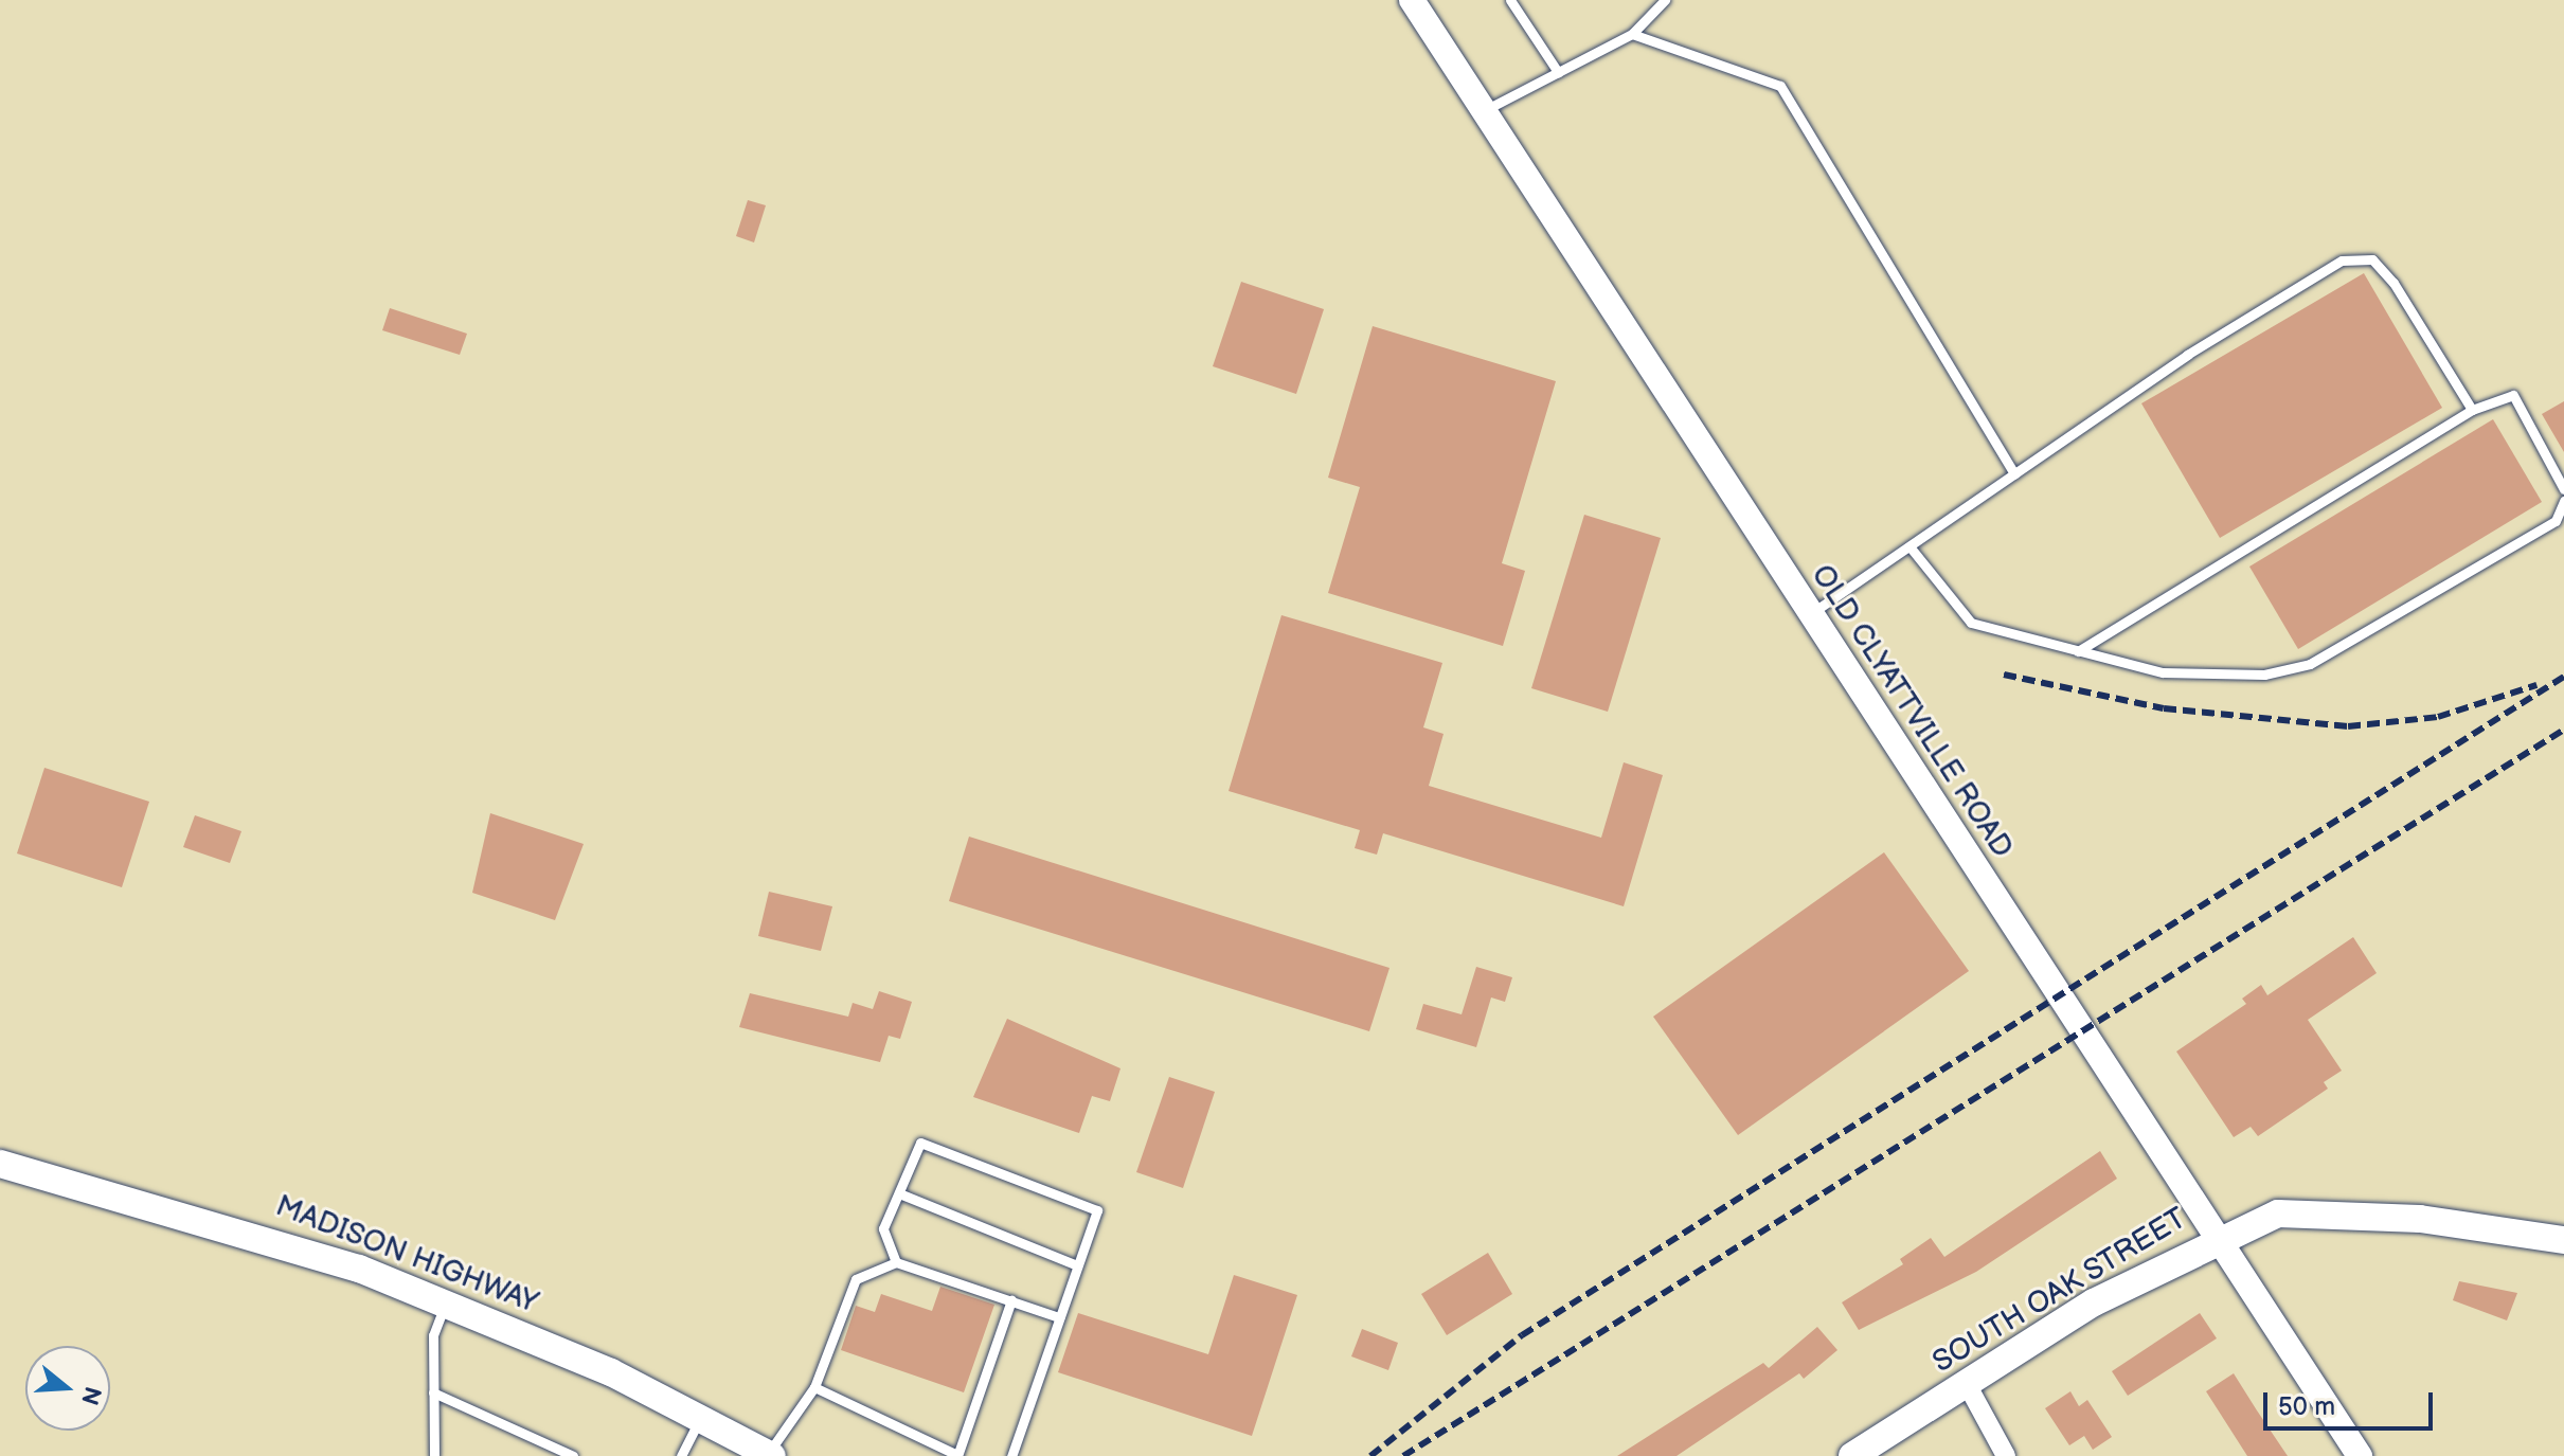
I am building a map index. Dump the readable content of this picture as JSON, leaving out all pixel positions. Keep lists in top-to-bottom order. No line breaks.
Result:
{"streets":{"main road":["MADISON HIGHWAY","SOUTH OAK STREET"],"street":["OLD CLYATTVILLE ROAD"]},"crossings":[["OLD CLYATTVILLE ROAD","SOUTH OAK STREET"]],"scale_bar":"50 m","north":"right"}
